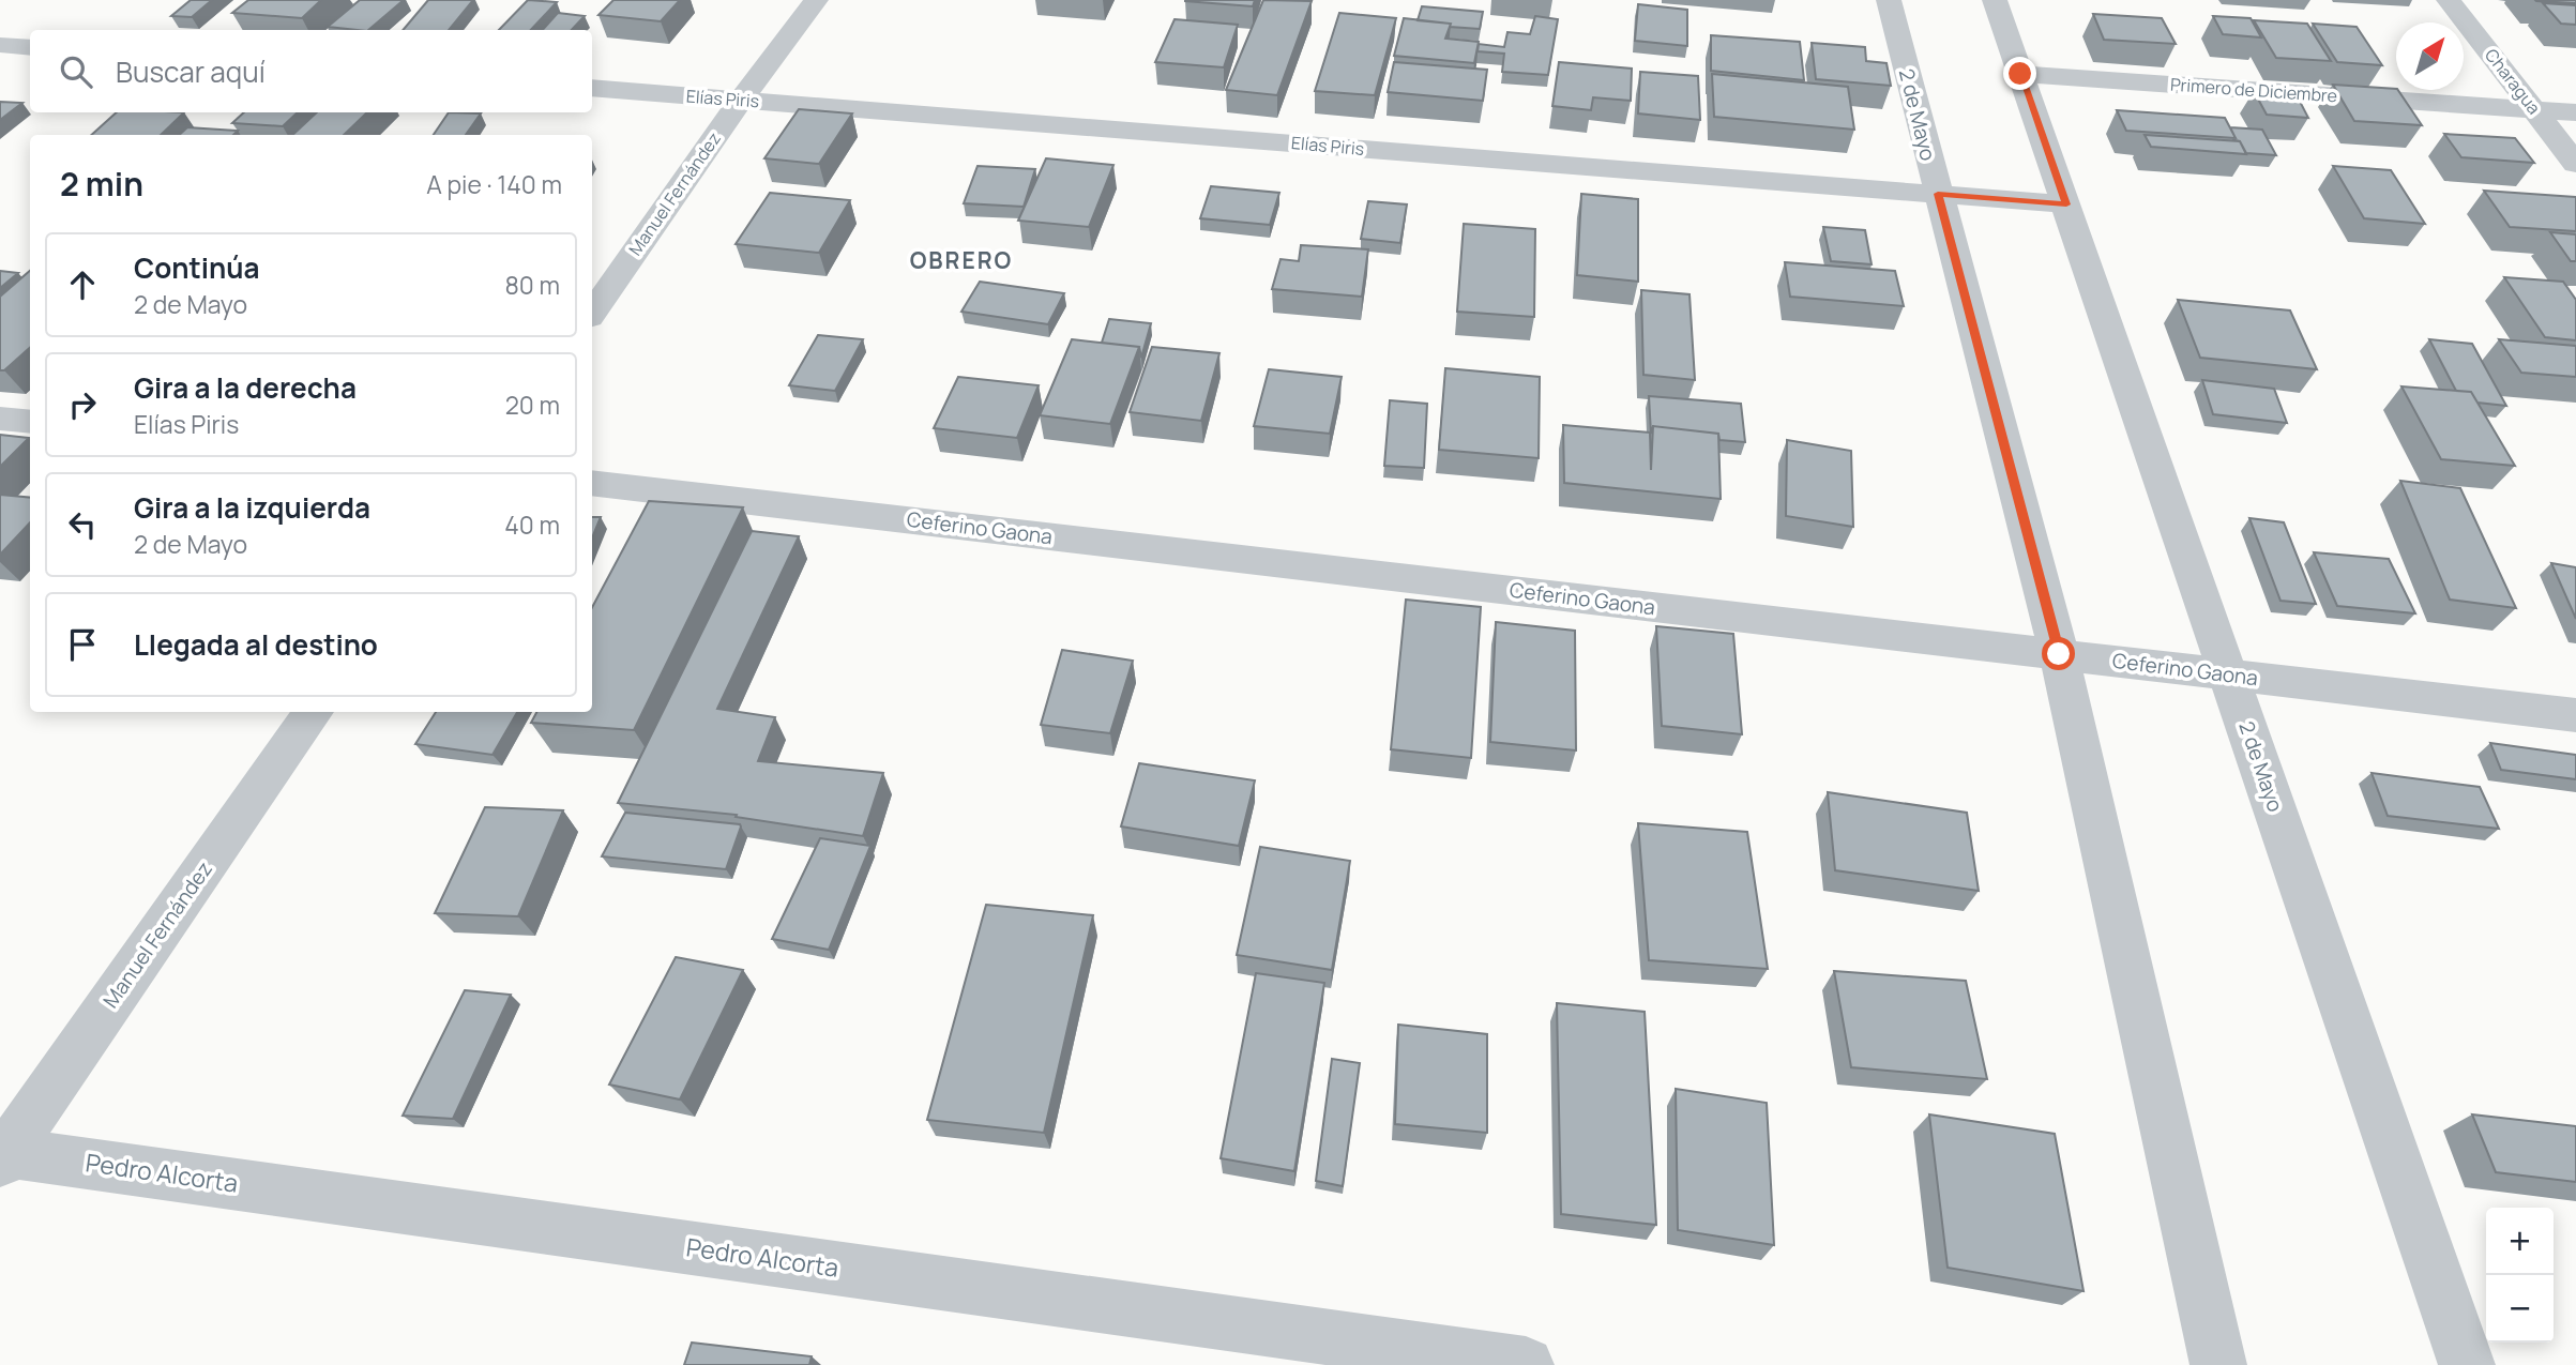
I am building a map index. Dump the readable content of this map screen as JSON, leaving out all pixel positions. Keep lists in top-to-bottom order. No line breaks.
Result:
{"streets":{"street":["Charagua","Primero de Diciembre","Elías Piris","2 de Mayo","Manuel Fernández","Ceferino Gaona","Pedro Alcorta"]},"crossings":[["Charagua","Primero de Diciembre"],["Primero de Diciembre","2 de Mayo"],["Elías Piris","2 de Mayo"],["Elías Piris","Manuel Fernández"],["2 de Mayo","Ceferino Gaona"],["Manuel Fernández","Pedro Alcorta"]],"districts":["OBRERO"],"north":"top right","page":{"search":"Buscar aquí","heading":["2 min","A pie · 140 m"],"list":[["Continúa","2 de Mayo","80 m"],["Gira a la derecha","Elías Piris","20 m"],["Gira a la izquierda","2 de Mayo","40 m"],"Llegada al destino"],"map_buttons":["+","−"]}}
